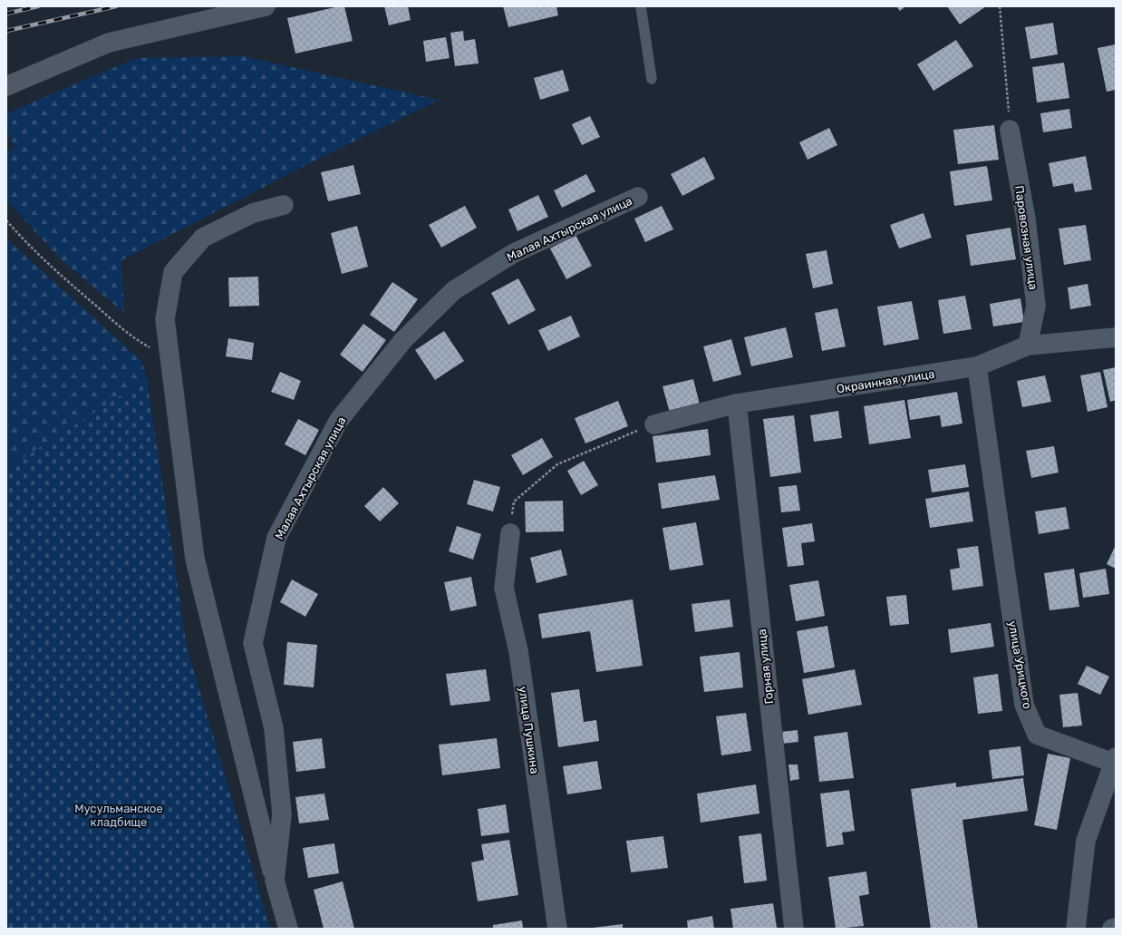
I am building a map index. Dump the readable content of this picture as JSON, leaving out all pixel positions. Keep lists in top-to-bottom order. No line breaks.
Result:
{"streets":{"street":["Малая Ахтырская улица","Паровозная улица","Окраинная улица","улица Урицкого","Горная улица","улица Пушкина"]},"crossings":[["Паровозная улица","Окраинная улица"],["Окраинная улица","улица Урицкого"],["Окраинная улица","Горная улица"]],"parks":["Мусульманское кладбище"]}
